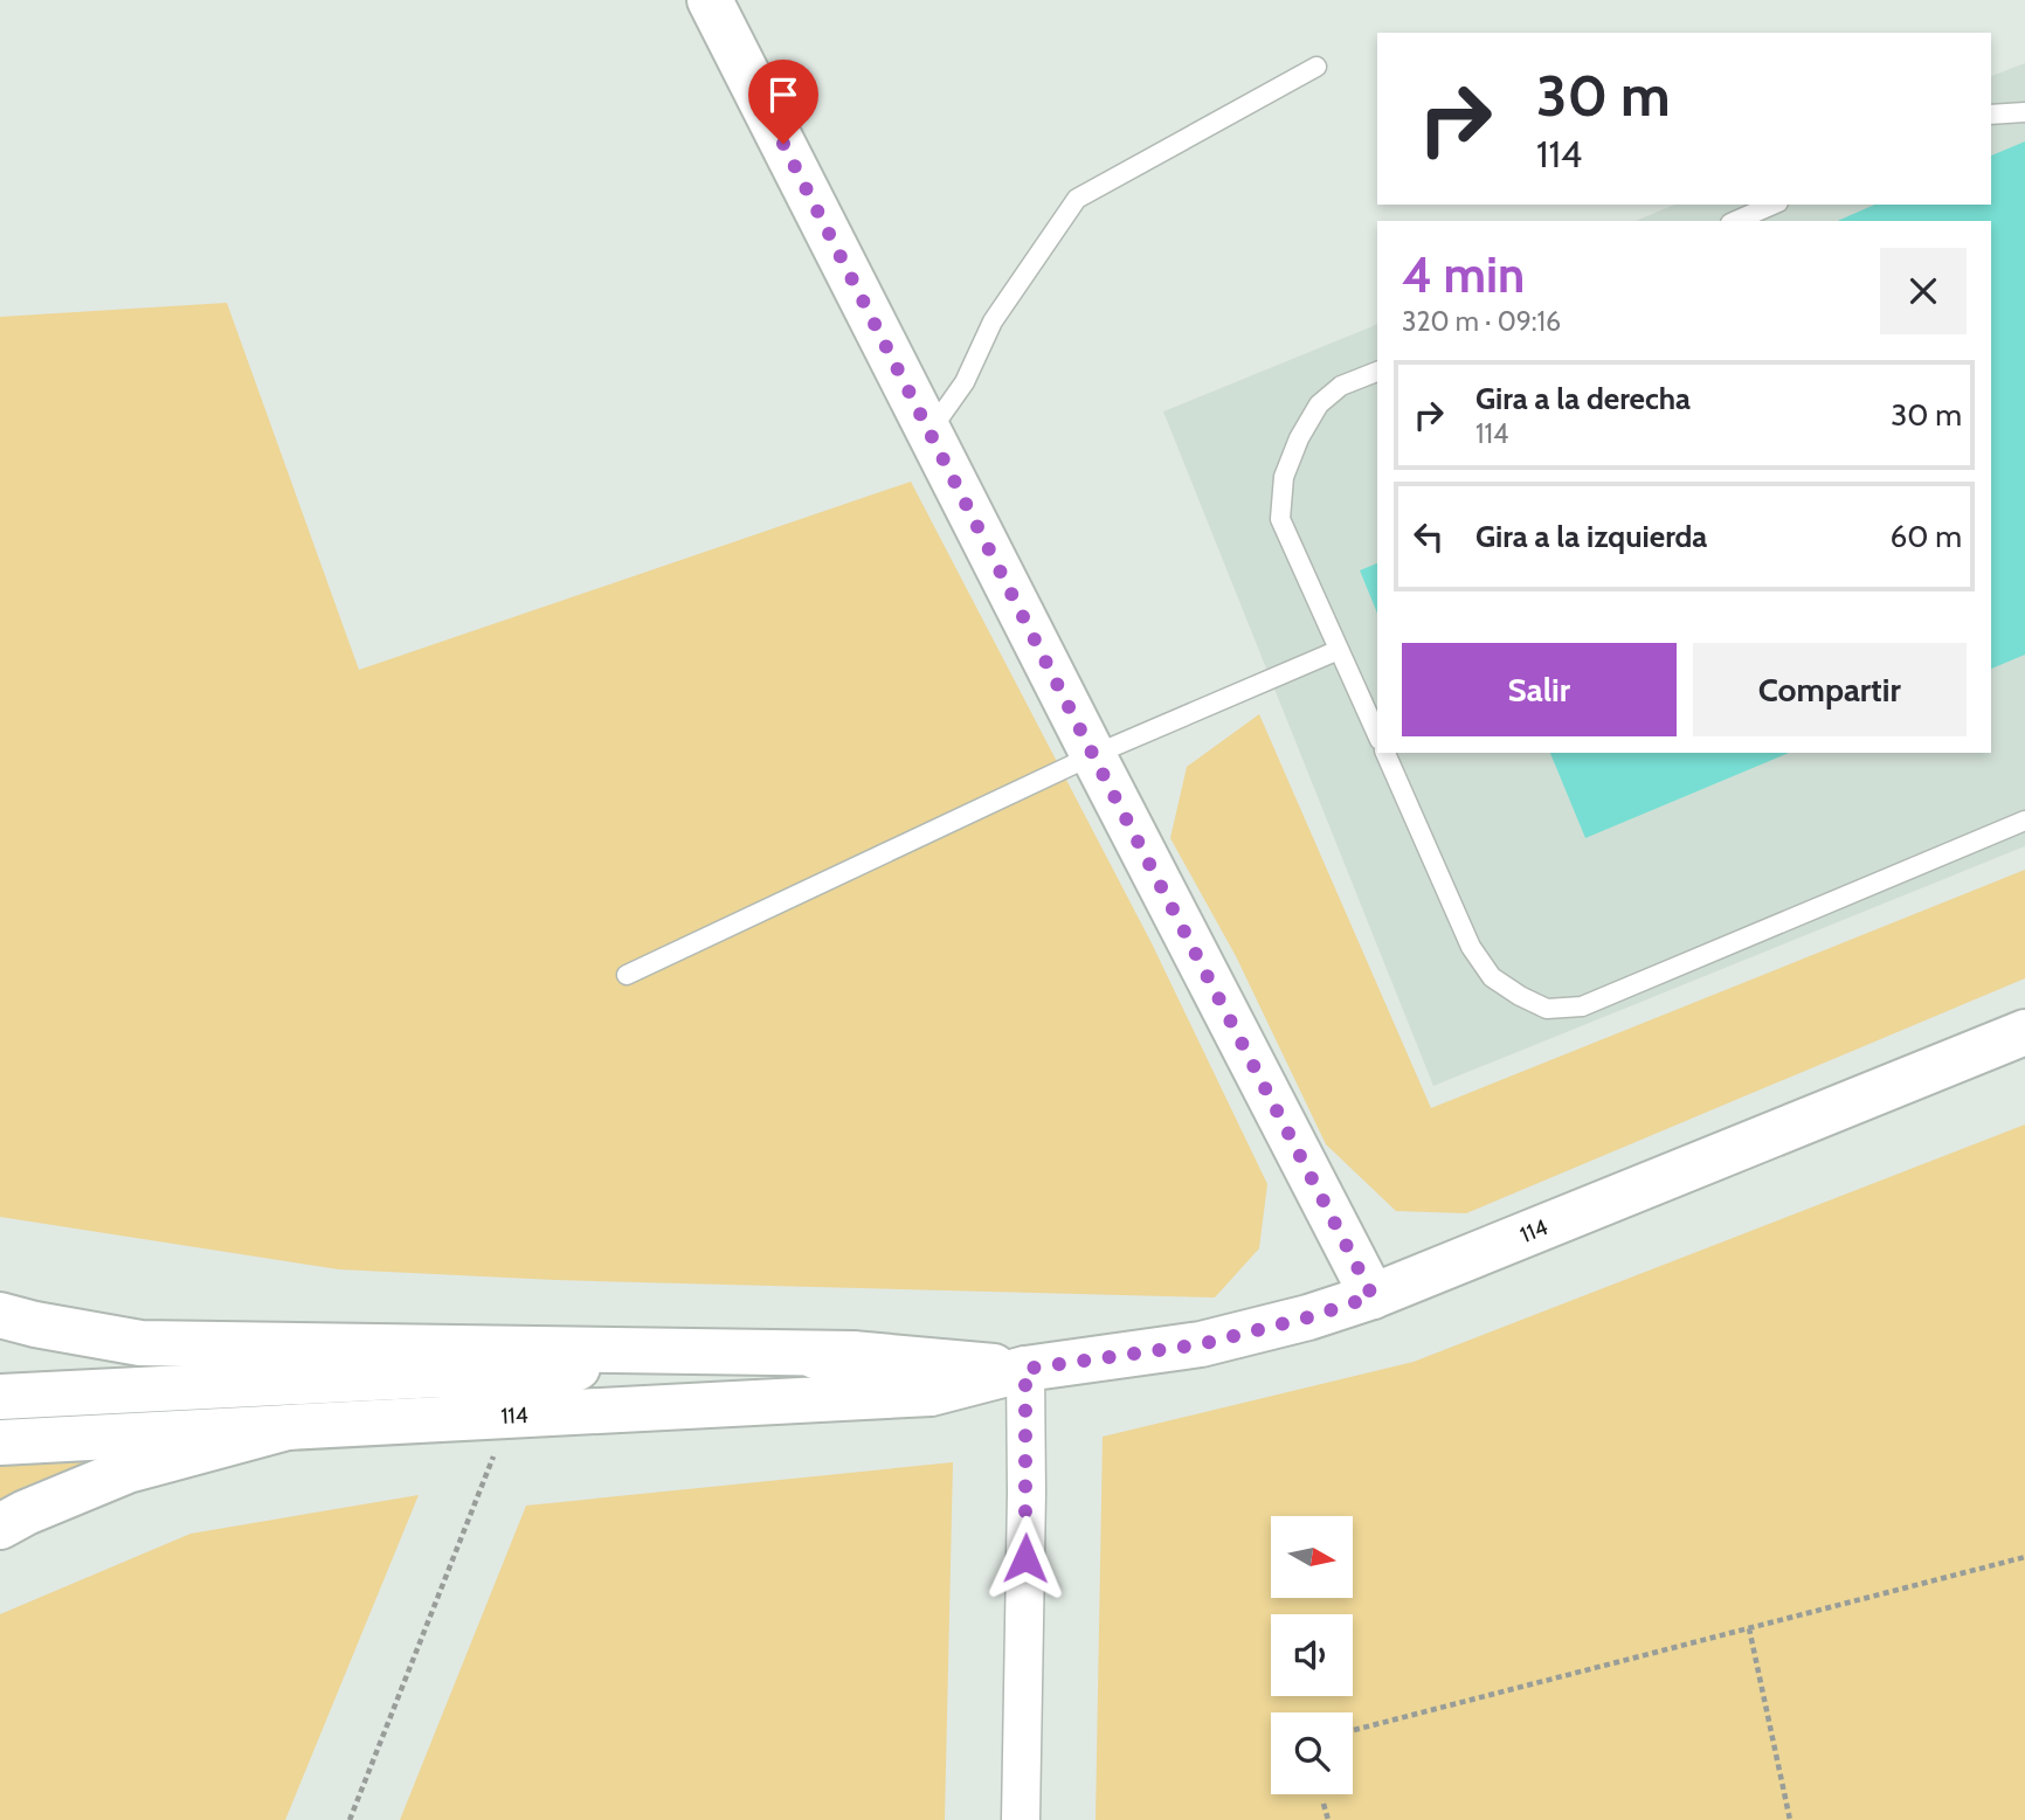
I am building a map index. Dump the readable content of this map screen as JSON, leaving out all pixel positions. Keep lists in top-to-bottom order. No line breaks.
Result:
{"streets":{"main road":["114"]},"north":"right","page":{"turn":["30 m","114"],"heading":["4 min","320 m · 09:16"],"list":[{"name":"Gira a la derecha","note":"114","value":"30 m"},{"name":"Gira a la izquierda","value":"60 m"}],"buttons":["Salir","Compartir"]}}
